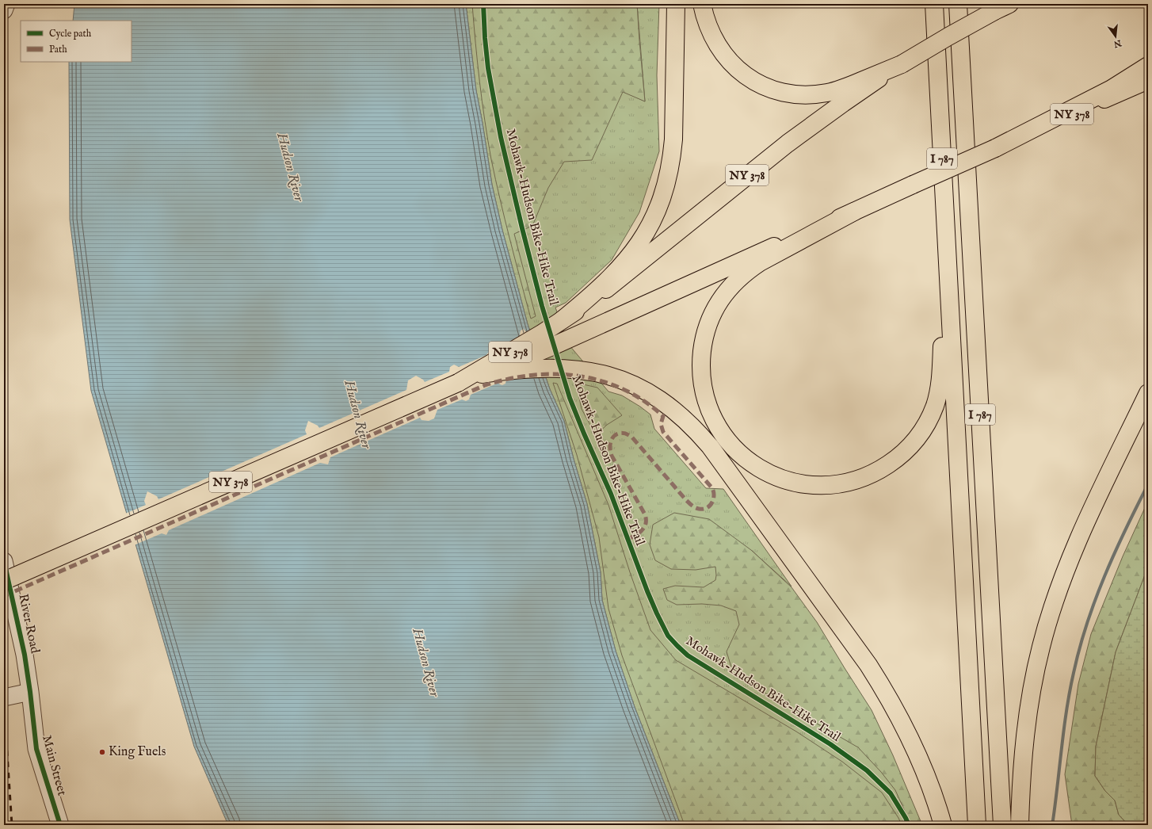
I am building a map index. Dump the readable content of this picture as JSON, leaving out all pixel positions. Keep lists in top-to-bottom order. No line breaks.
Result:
{"streets":{"main road":["NY 378","I 787"],"street":["River Road","Main Street"],"cycle path":["Mohawk-Hudson Bike-Hike Trail"]},"crossings":[["River Road","Main Street"]],"water":["Hudson River"],"places":["King Fuels"],"legend":["Cycle path","Path"],"north":"bottom"}
